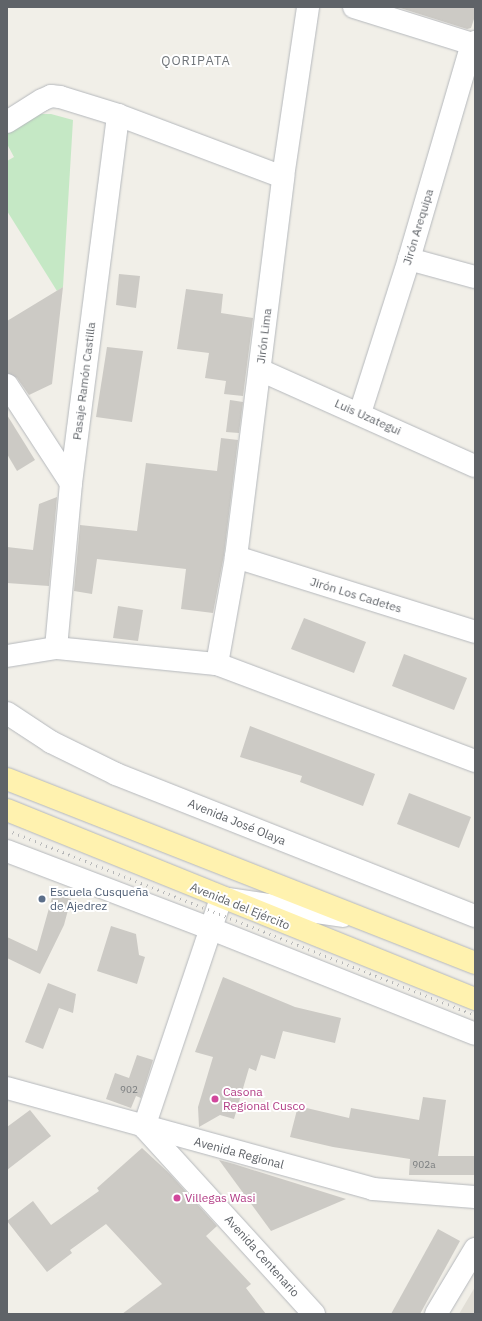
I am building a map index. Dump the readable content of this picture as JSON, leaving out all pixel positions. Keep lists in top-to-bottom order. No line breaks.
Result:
{"streets":{"main road":["Avenida del Ejército"],"street":["Jirón Arequipa","Jirón Lima","Pasaje Ramón Castilla","Luis Uzategui","Jirón Los Cadetes","Avenida José Olaya","Avenida Regional","Avenida Centenario"]},"crossings":[["Jirón Arequipa","Luis Uzategui"],["Jirón Lima","Luis Uzategui"],["Jirón Lima","Jirón Los Cadetes"],["Avenida Regional","Avenida Centenario"]],"districts":["QORIPATA"],"places":["Escuela Cusqueña de Ajedrez","Casona Regional Cusco","Villegas Wasi"],"house_numbers":["902","902a"]}
